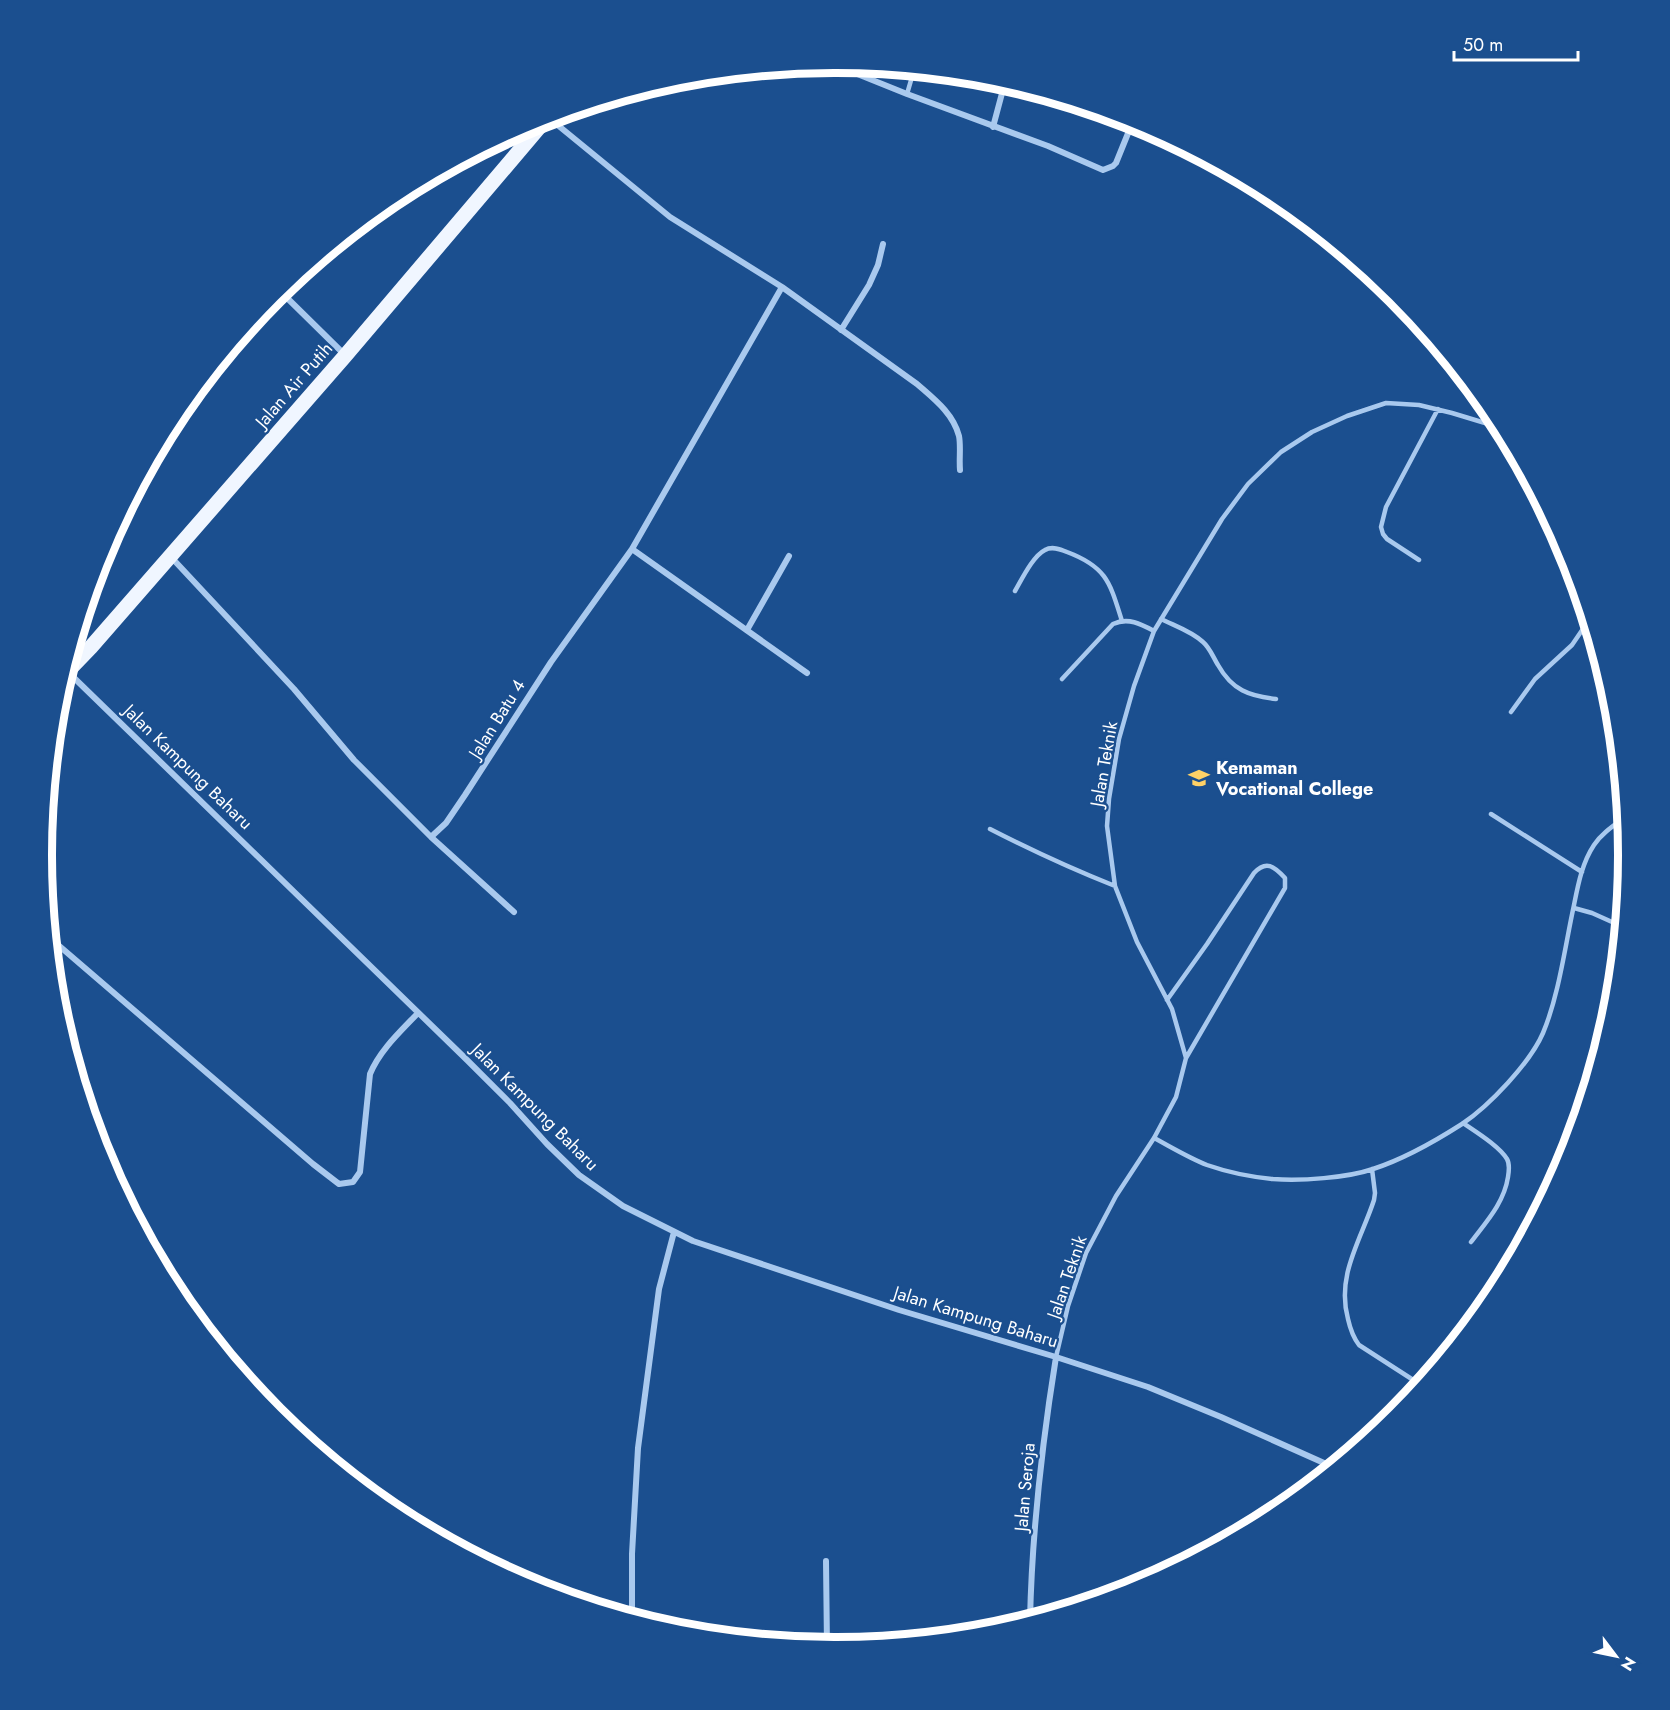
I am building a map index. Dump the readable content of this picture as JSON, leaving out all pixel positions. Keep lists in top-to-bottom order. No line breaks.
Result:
{"streets":{"main road":["Jalan Air Putih"],"street":["Jalan Batu 4","Jalan Kampung Baharu","Jalan Seroja"],"lane":["Jalan Teknik"]},"crossings":[["Jalan Teknik","Jalan Kampung Baharu"],["Jalan Teknik","Jalan Seroja"],["Jalan Kampung Baharu","Jalan Seroja"]],"places":{"school or university":["Kemaman Vocational College"]},"scale_bar":"50 m","north":"bottom right"}
